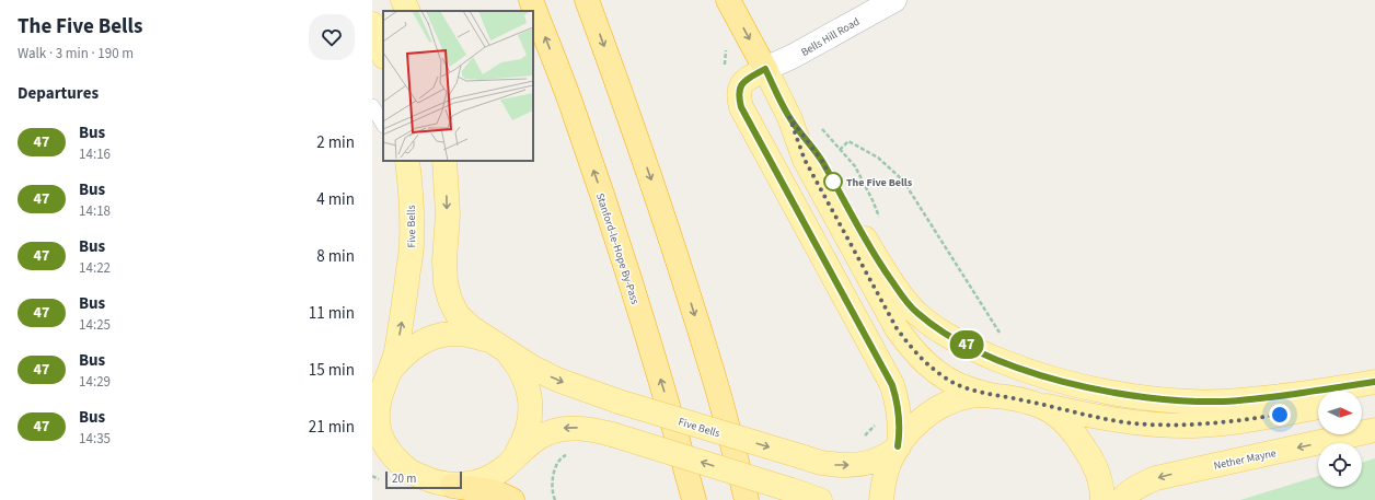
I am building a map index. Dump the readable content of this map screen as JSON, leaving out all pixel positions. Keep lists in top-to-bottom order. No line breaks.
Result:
{"streets":{"highway":["Stanford-le-Hope By-Pass"],"main road":["Five Bells","Nether Mayne"],"street":["Bells Hill Road"]},"places":["The Five Bells"],"lines":["bus line 47"],"scale_bar":"20 m","north":"right","page":{"heading":[["The Five Bells","Walk · 3 min · 190 m"],"Departures"],"on_map":"47","list":[{"mark":"47","name":"Bus","note":"14:16","value":"2 min"},{"mark":"47","name":"Bus","note":"14:18","value":"4 min"},{"mark":"47","name":"Bus","note":"14:22","value":"8 min"},{"mark":"47","name":"Bus","note":"14:25","value":"11 min"},{"mark":"47","name":"Bus","note":"14:29","value":"15 min"},{"mark":"47","name":"Bus","note":"14:35","value":"21 min"}],"scale":"20 m"}}
